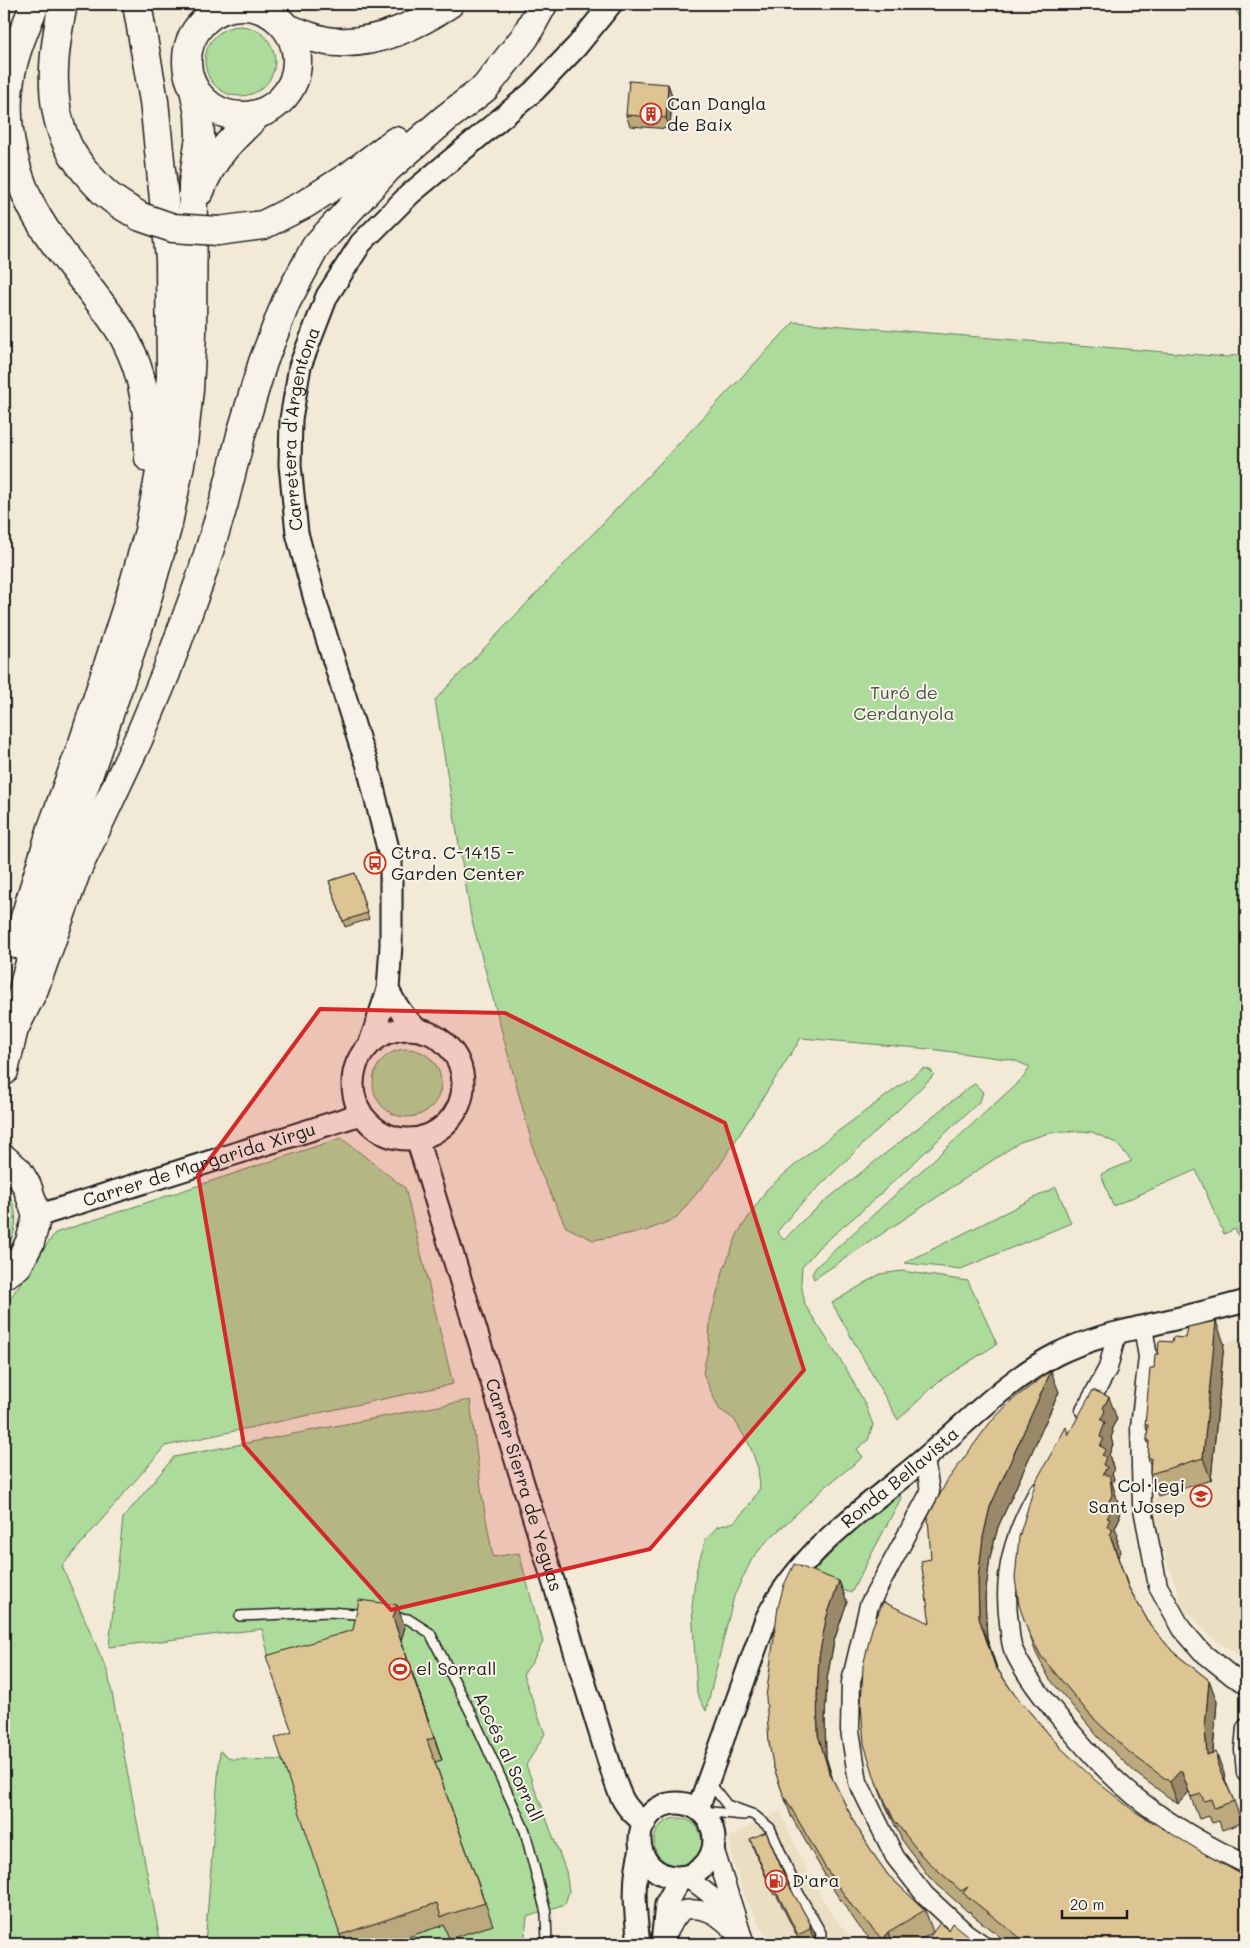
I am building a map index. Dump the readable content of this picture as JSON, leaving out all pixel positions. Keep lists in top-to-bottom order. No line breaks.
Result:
{"streets":{"street":["Carretera d'Argentona","Carrer de Margarida Xirgu","Ronda Bellavista","Carrer Sierra de Yeguas"],"lane":["Accés al Sorrall"]},"crossings":[["Carretera d'Argentona","Carrer de Margarida Xirgu"],["Carretera d'Argentona","Carrer Sierra de Yeguas"],["Carrer de Margarida Xirgu","Carrer Sierra de Yeguas"],["Ronda Bellavista","Carrer Sierra de Yeguas"]],"parks":["Turó de Cerdanyola"],"places":{"building":["Can Dangla de Baix"],"bus stop":["Ctra. C-1415 - Garden Center"],"school or university":["Col·legi Sant Josep"],"sports":["el Sorrall"],"fuel station":["D'ara"]},"scale_bar":"20 m"}
